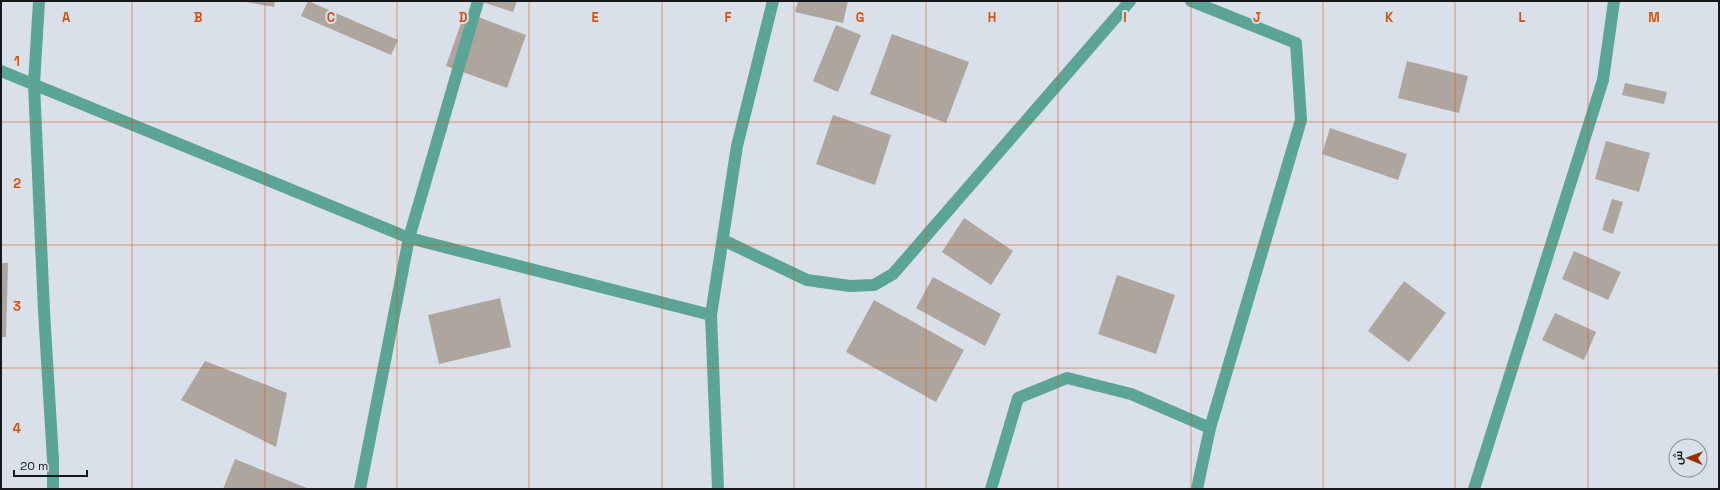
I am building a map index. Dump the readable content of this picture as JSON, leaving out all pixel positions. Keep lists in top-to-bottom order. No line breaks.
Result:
{"scale_bar":"20 m","north":"left","grid":{"columns":["A","B","C","D","E","F","G","H","I","J","K","L","M"],"rows":["1","2","3","4"]}}
